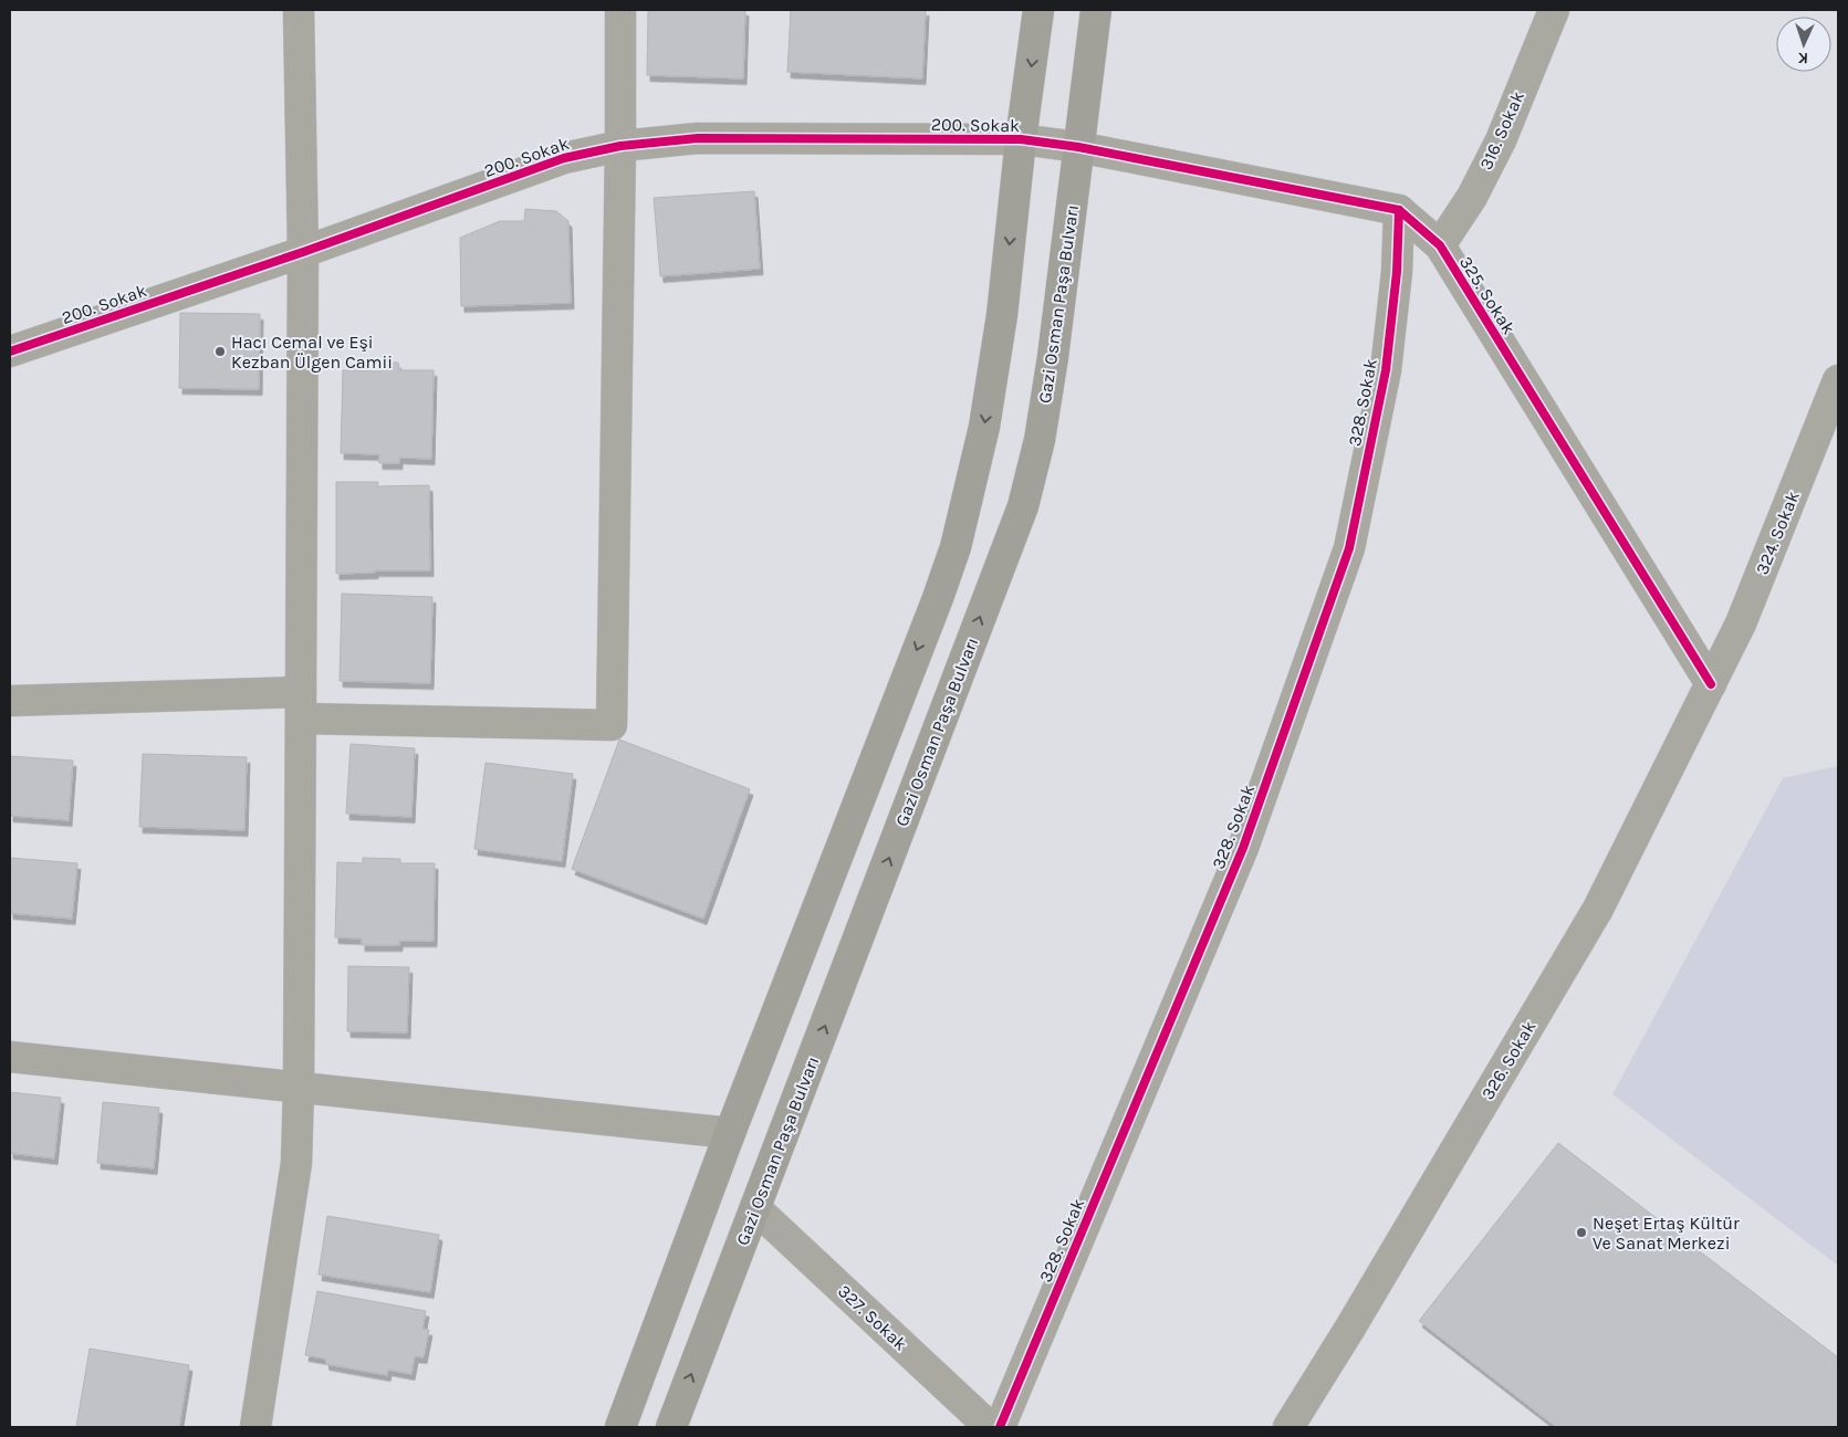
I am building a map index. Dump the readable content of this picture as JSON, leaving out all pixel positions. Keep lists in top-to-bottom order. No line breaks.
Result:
{"streets":{"main road":["Gazi Osman Paşa Bulvarı"],"street":["200. Sokak","316. Sokak","325. Sokak","328. Sokak","324. Sokak","326. Sokak","327. Sokak"]},"crossings":[["200. Sokak","325. Sokak"],["200. Sokak","Gazi Osman Paşa Bulvarı"],["316. Sokak","325. Sokak"],["325. Sokak","Gazi Osman Paşa Bulvarı"],["325. Sokak","328. Sokak"],["325. Sokak","324. Sokak"],["325. Sokak","326. Sokak"],["Gazi Osman Paşa Bulvarı","327. Sokak"],["324. Sokak","326. Sokak"]],"places":["Hacı Cemal ve Eşi Kezban Ülgen Camii","Neşet Ertaş Kültür Ve Sanat Merkezi"],"north":"bottom"}
